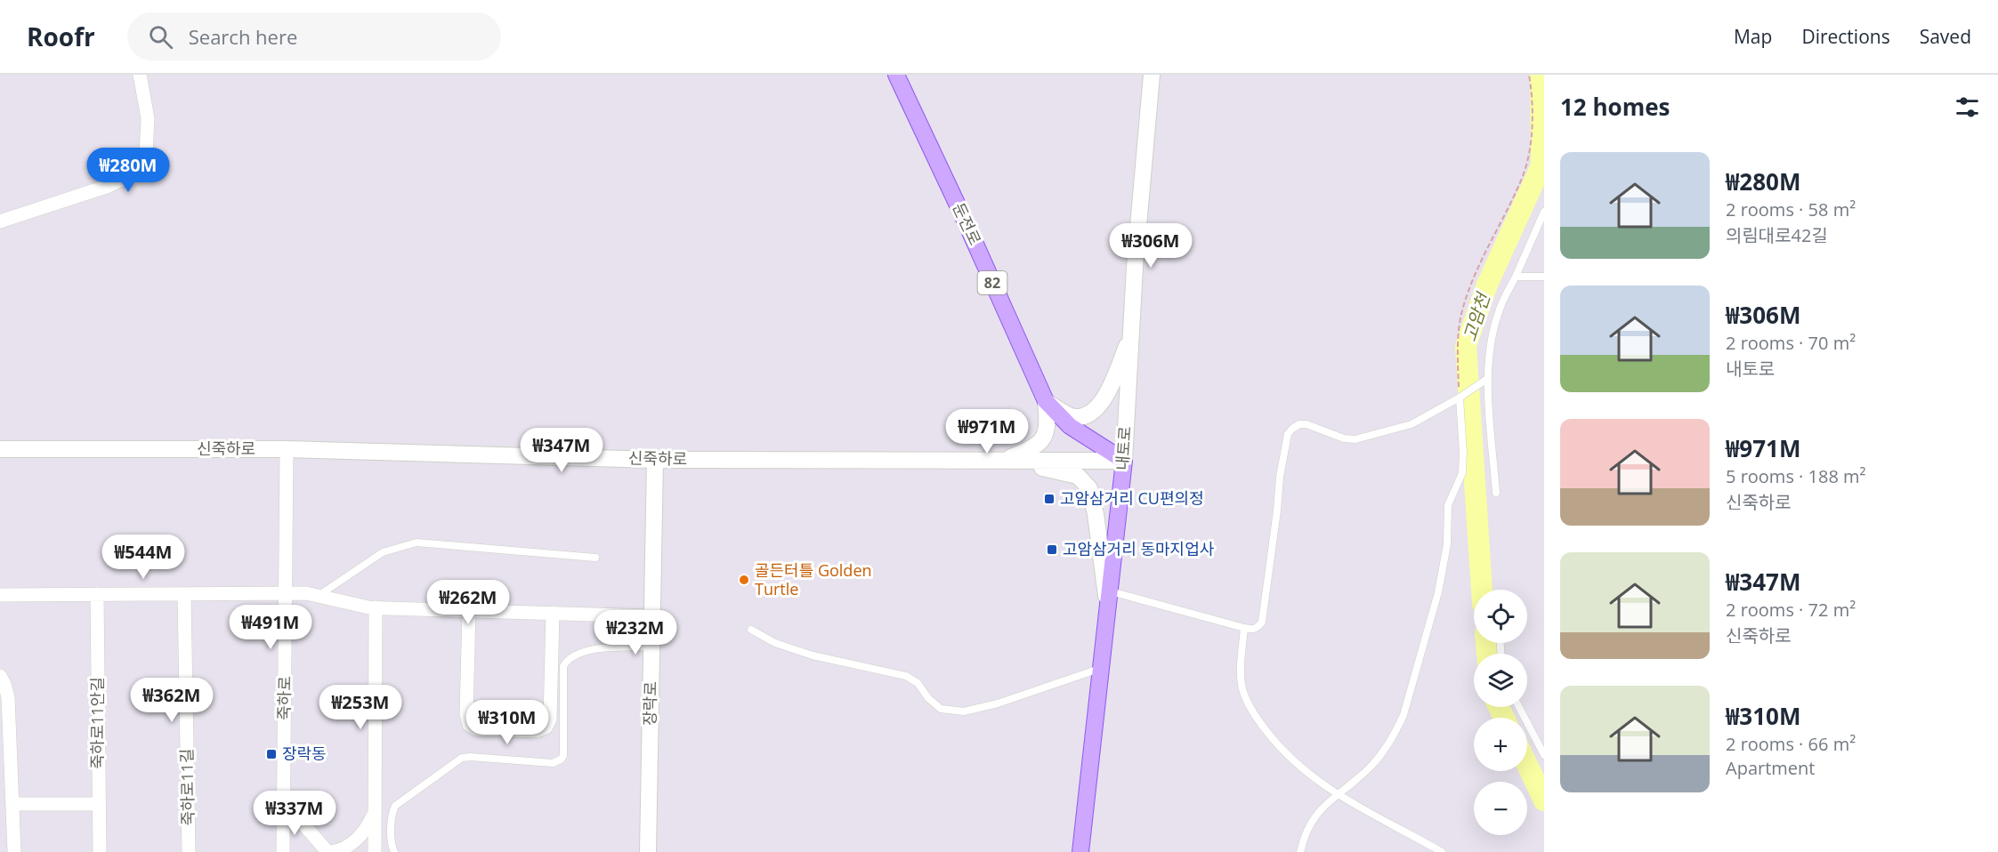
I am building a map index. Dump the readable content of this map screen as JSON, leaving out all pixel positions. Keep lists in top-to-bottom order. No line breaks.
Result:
{"streets":{"main road":["둔전로","82","내토로"],"street":["신죽하로","죽하로","장락로","죽하로11안길","죽하로11길"]},"crossings":[["둔전로","내토로"],["둔전로","신죽하로"],["내토로","신죽하로"],["신죽하로","죽하로"],["신죽하로","장락로"]],"water":["고암천"],"places":{"transit":["고암삼거리 CU편의정","고암삼거리 동마지업사","장락동"],"other":["골든터틀 Golden Turtle"]},"page":{"header":"Roofr","search":"Search here","nav":["Map","Directions","Saved"],"heading":"12 homes","list":[{"name":"₩280M","note":"2 rooms · 58 m² · 의림대로42길"},{"name":"₩306M","note":"2 rooms · 70 m² · 내토로"},{"name":"₩971M","note":"5 rooms · 188 m² · 신죽하로"},{"name":"₩347M","note":"2 rooms · 72 m² · 신죽하로"},{"name":"₩310M","note":"2 rooms · 66 m² · Apartment"}],"price":["₩280M","₩306M","₩971M","₩347M","₩544M","₩262M","₩491M","₩232M","₩362M","₩253M","₩310M","₩337M"],"map_buttons":["+","−"]}}
